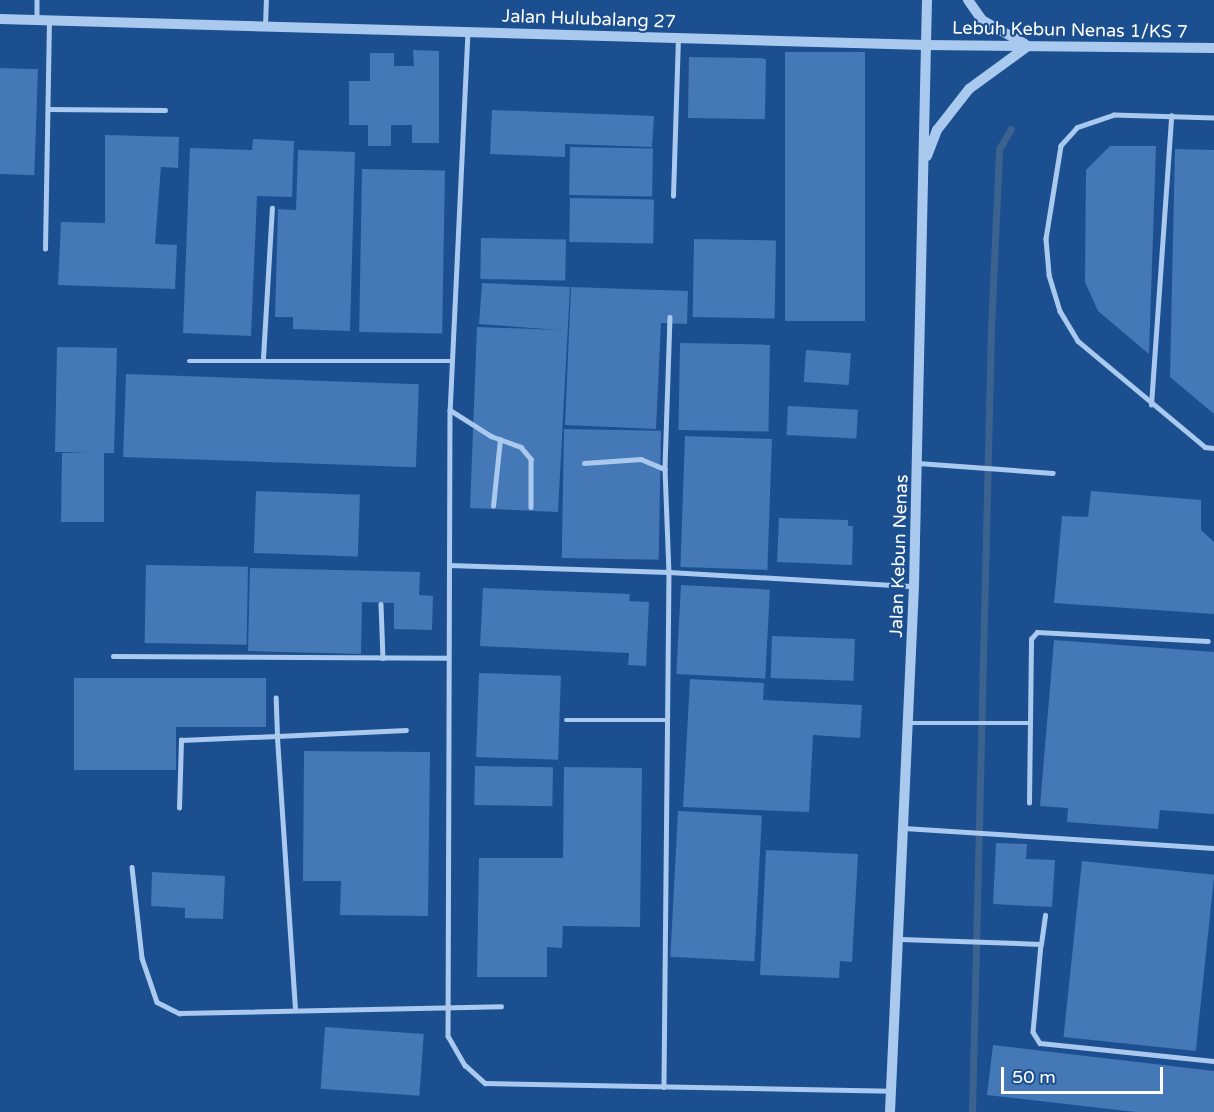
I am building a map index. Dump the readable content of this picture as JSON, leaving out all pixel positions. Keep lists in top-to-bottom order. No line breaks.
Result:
{"streets":{"street":["Jalan Hulubalang 27","Lebuh Kebun Nenas 1/KS 7","Jalan Kebun Nenas"]},"crossings":[["Jalan Hulubalang 27","Lebuh Kebun Nenas 1/KS 7"],["Jalan Hulubalang 27","Jalan Kebun Nenas"],["Lebuh Kebun Nenas 1/KS 7","Jalan Kebun Nenas"]],"scale_bar":"50 m"}
